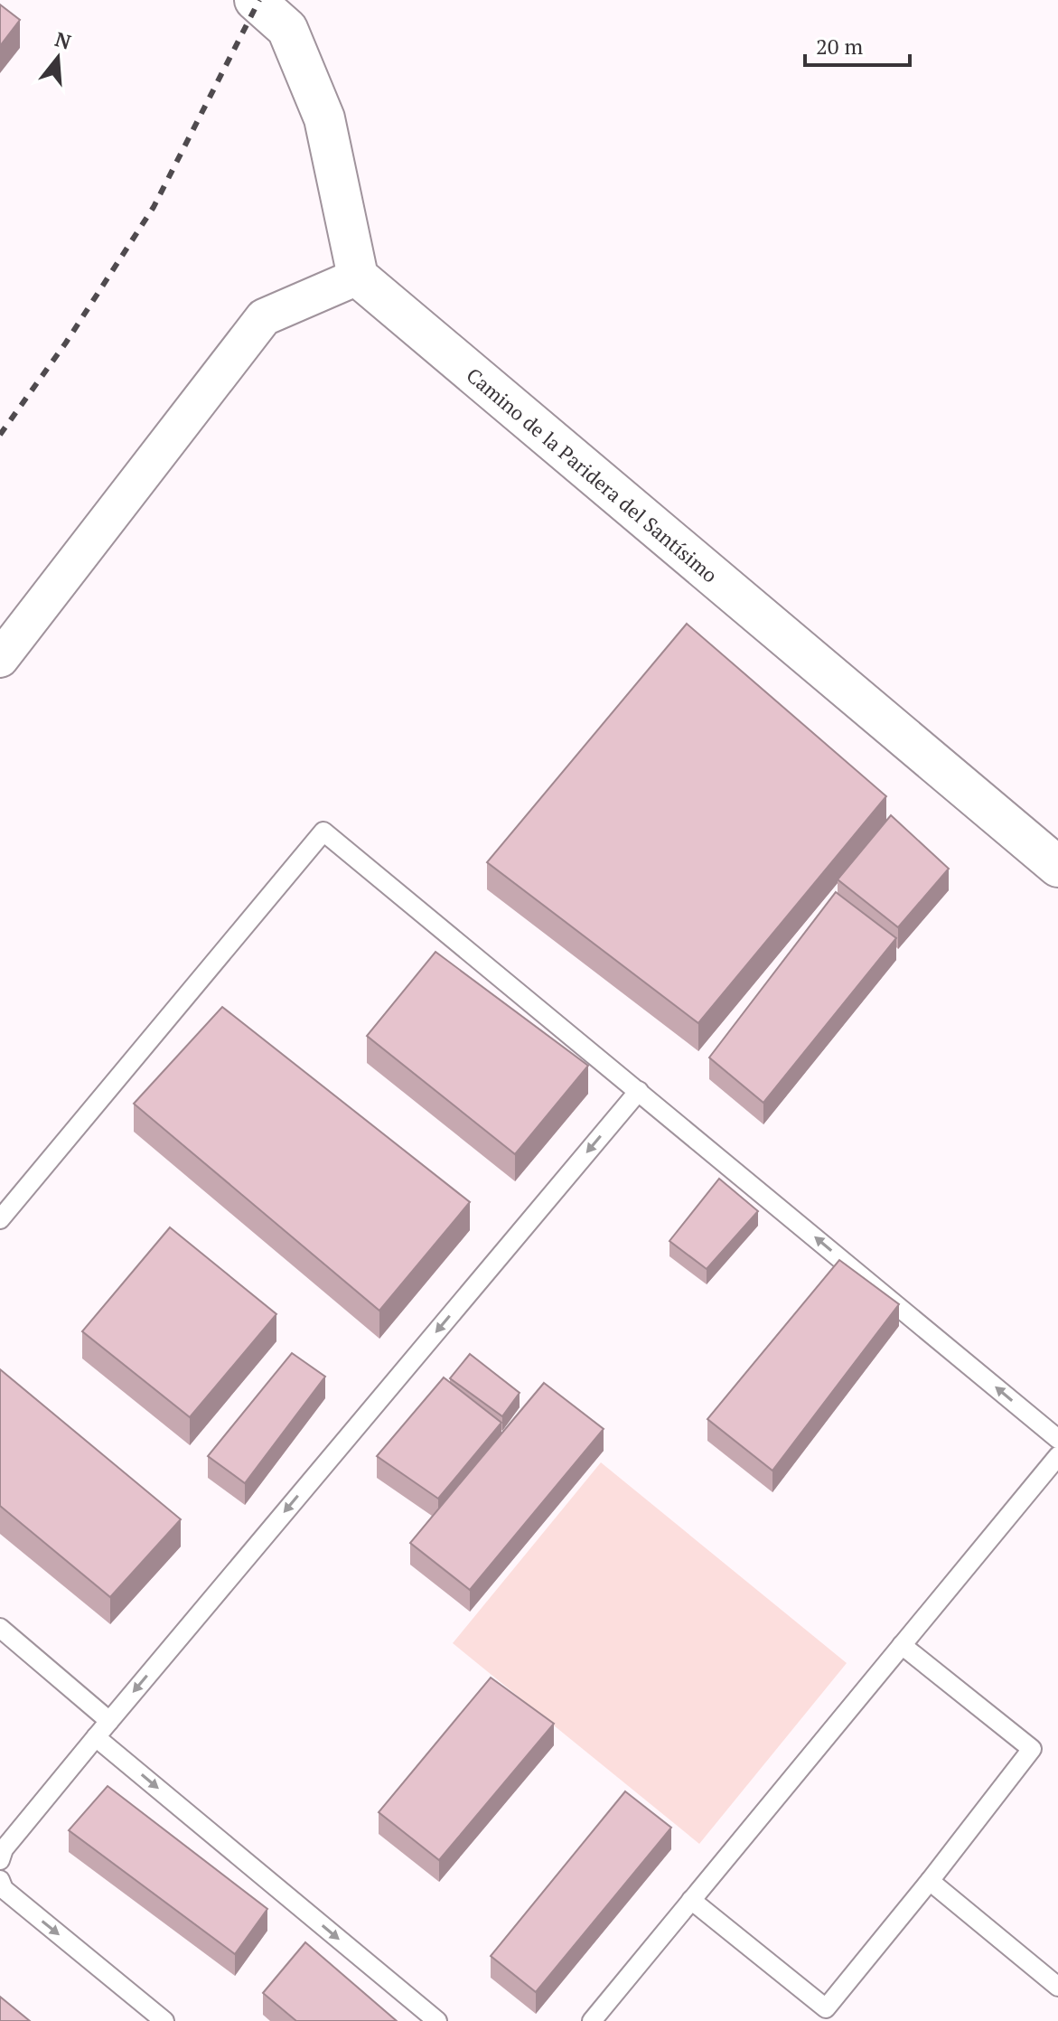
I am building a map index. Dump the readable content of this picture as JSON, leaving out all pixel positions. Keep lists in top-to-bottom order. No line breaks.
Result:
{"streets":{"street":["Camino de la Paridera del Santísimo"]},"scale_bar":"20 m","north":"top"}
